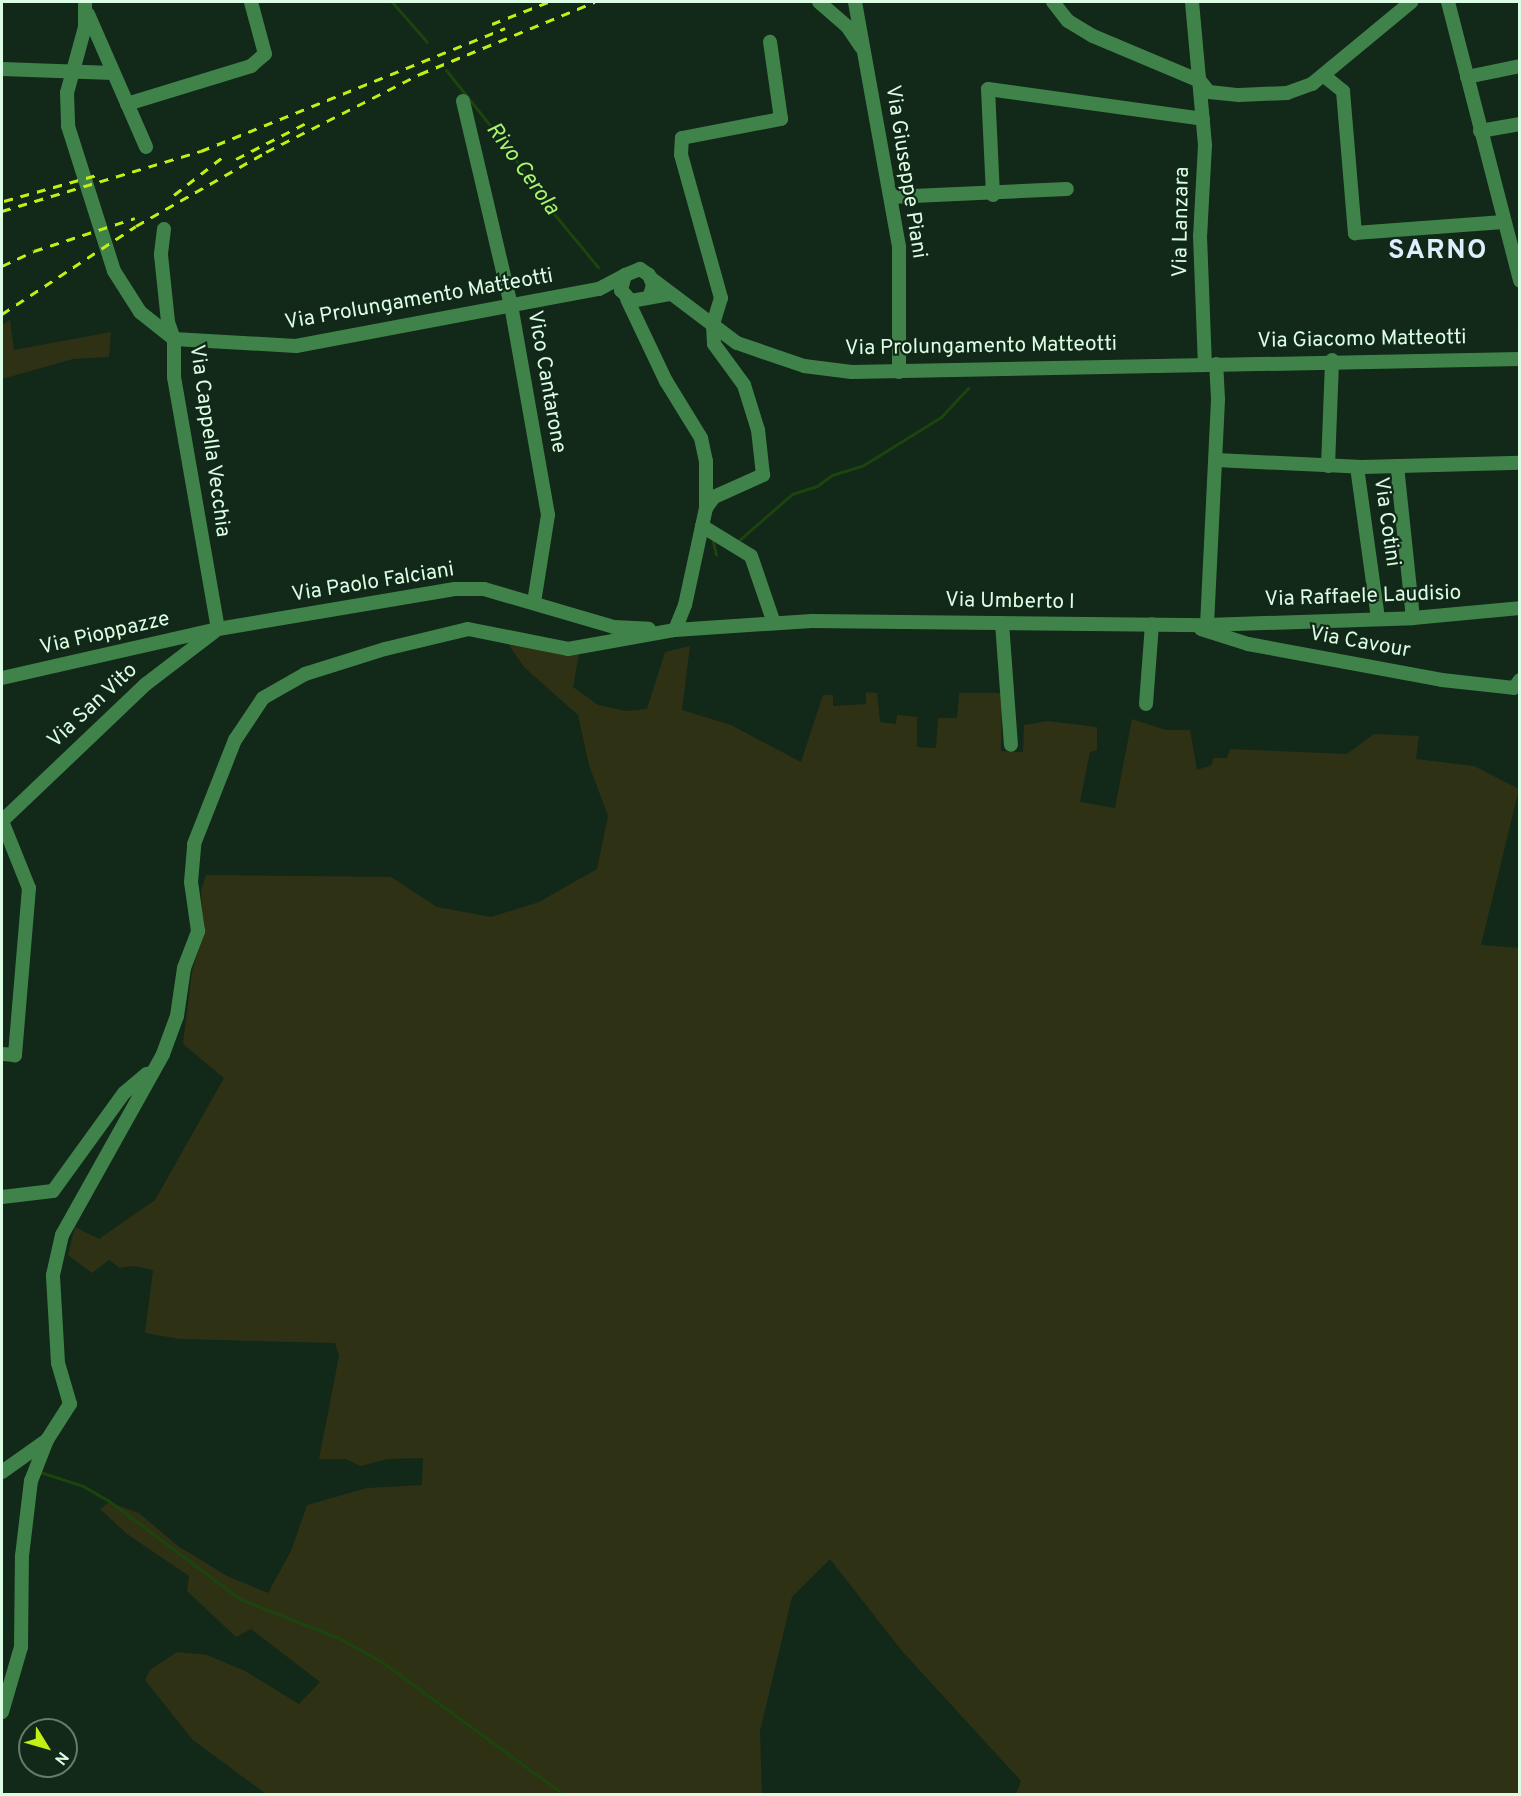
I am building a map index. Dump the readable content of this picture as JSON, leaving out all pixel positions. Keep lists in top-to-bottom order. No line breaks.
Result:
{"streets":{"street":["Via Giuseppe Piani","Via Lanzara","Via Prolungamento Matteotti","Via Giacomo Matteotti","Vico Cantarone","Via Cappella Vecchia","Via Cotini","Via Paolo Falciani","Via Raffaele Laudisio","Via Umberto I","Via Pioppazze","Via Cavour","Via San Vito"]},"crossings":[["Via Giuseppe Piani","Via Prolungamento Matteotti"],["Via Lanzara","Via Prolungamento Matteotti"],["Via Lanzara","Via Giacomo Matteotti"],["Via Lanzara","Via Raffaele Laudisio"],["Via Lanzara","Via Umberto I"],["Via Prolungamento Matteotti","Via Giacomo Matteotti"],["Via Prolungamento Matteotti","Vico Cantarone"],["Via Prolungamento Matteotti","Via Cappella Vecchia"],["Vico Cantarone","Via Paolo Falciani"],["Via Cappella Vecchia","Via Paolo Falciani"],["Via Cappella Vecchia","Via Pioppazze"],["Via Cappella Vecchia","Via San Vito"],["Via Cotini","Via Raffaele Laudisio"],["Via Paolo Falciani","Via Umberto I"],["Via Paolo Falciani","Via Pioppazze"],["Via Paolo Falciani","Via San Vito"],["Via Raffaele Laudisio","Via Umberto I"],["Via Umberto I","Via Cavour"],["Via Pioppazze","Via San Vito"]],"districts":["SARNO"],"water":["Rivo Cerola"],"north":"bottom right"}
